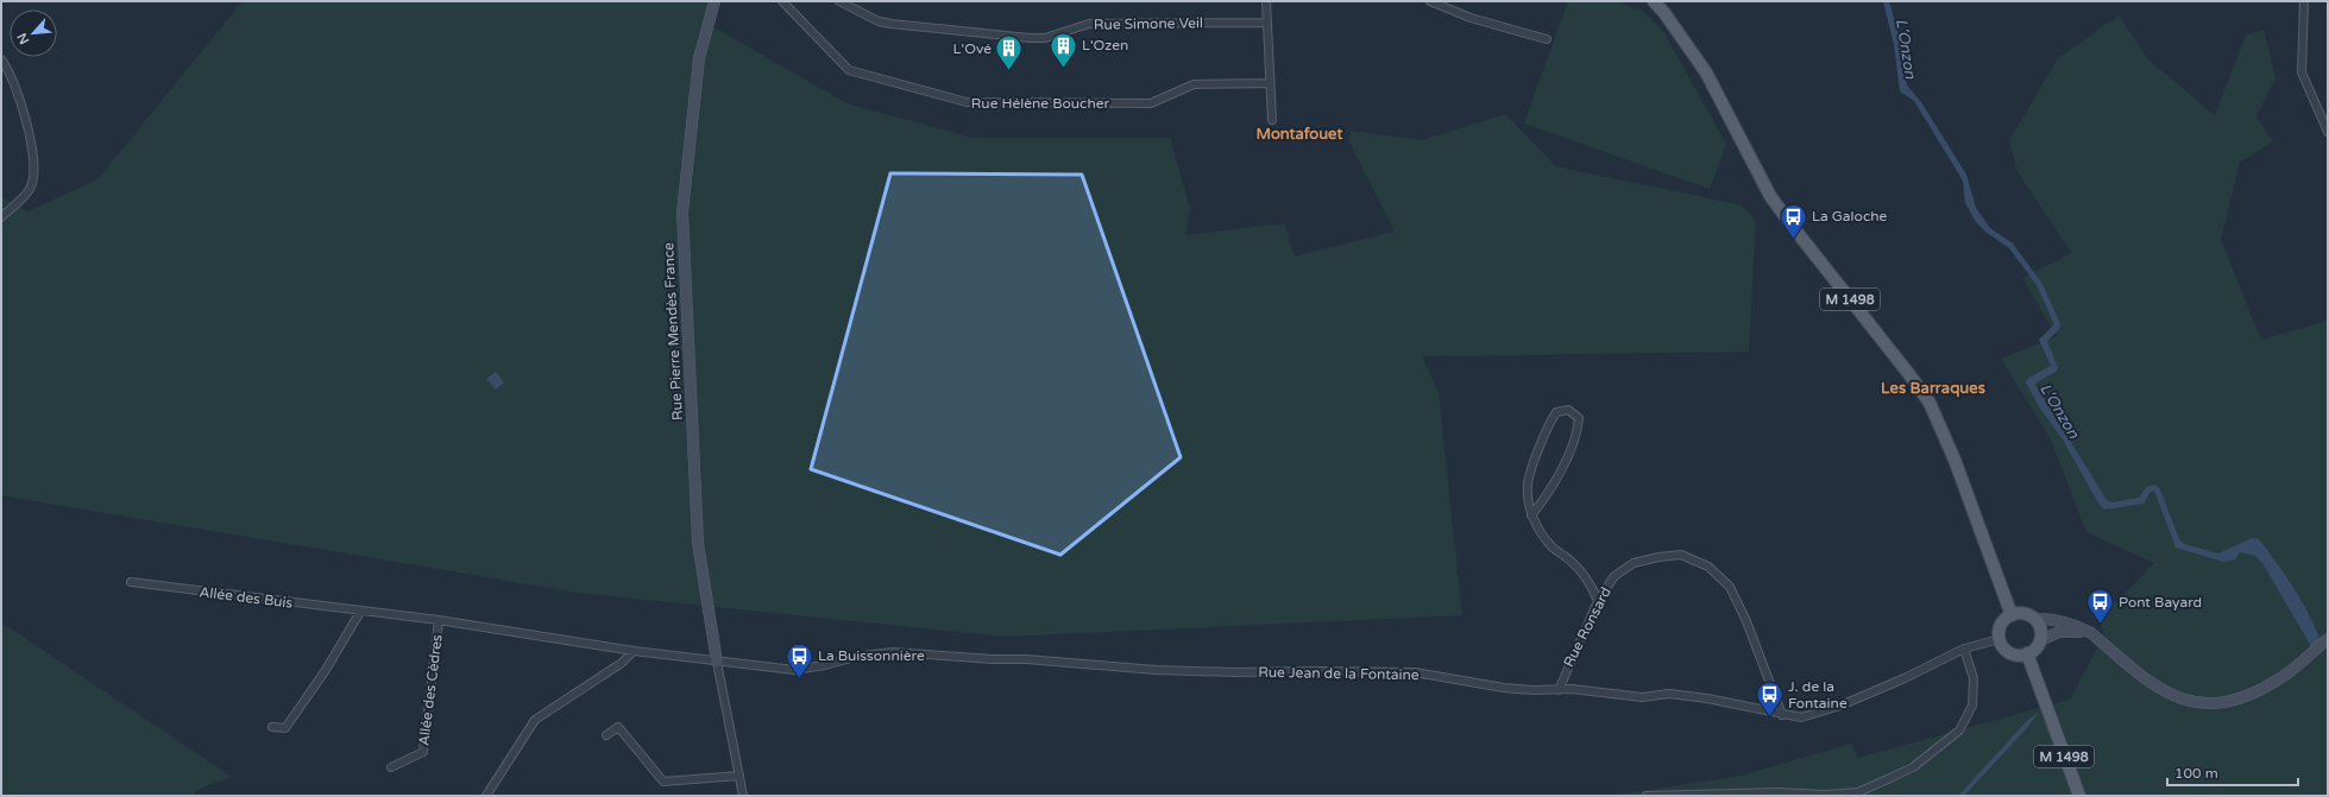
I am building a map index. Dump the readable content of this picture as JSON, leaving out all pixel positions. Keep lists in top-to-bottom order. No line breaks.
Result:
{"streets":{"main road":["M 1498"],"street":["Rue Simone Veil","Rue Hélène Boucher","Rue Pierre Mendès France","Allée des Buis","Rue Ronsard","Rue Jean de la Fontaine","Allée des Cèdres"]},"crossings":[["M 1498","Rue Jean de la Fontaine"],["Rue Pierre Mendès France","Rue Jean de la Fontaine"],["Allée des Buis","Rue Jean de la Fontaine"],["Allée des Buis","Allée des Cèdres"],["Rue Ronsard","Rue Jean de la Fontaine"]],"districts":["Montafouet","Les Barraques"],"water":["L'Onzon"],"places":{"building":["L'Ozen","L'Ové"],"bus stop":["La Galoche","Pont Bayard","La Buissonnière","J. de la Fontaine"]},"scale_bar":"100 m","north":"bottom left"}
